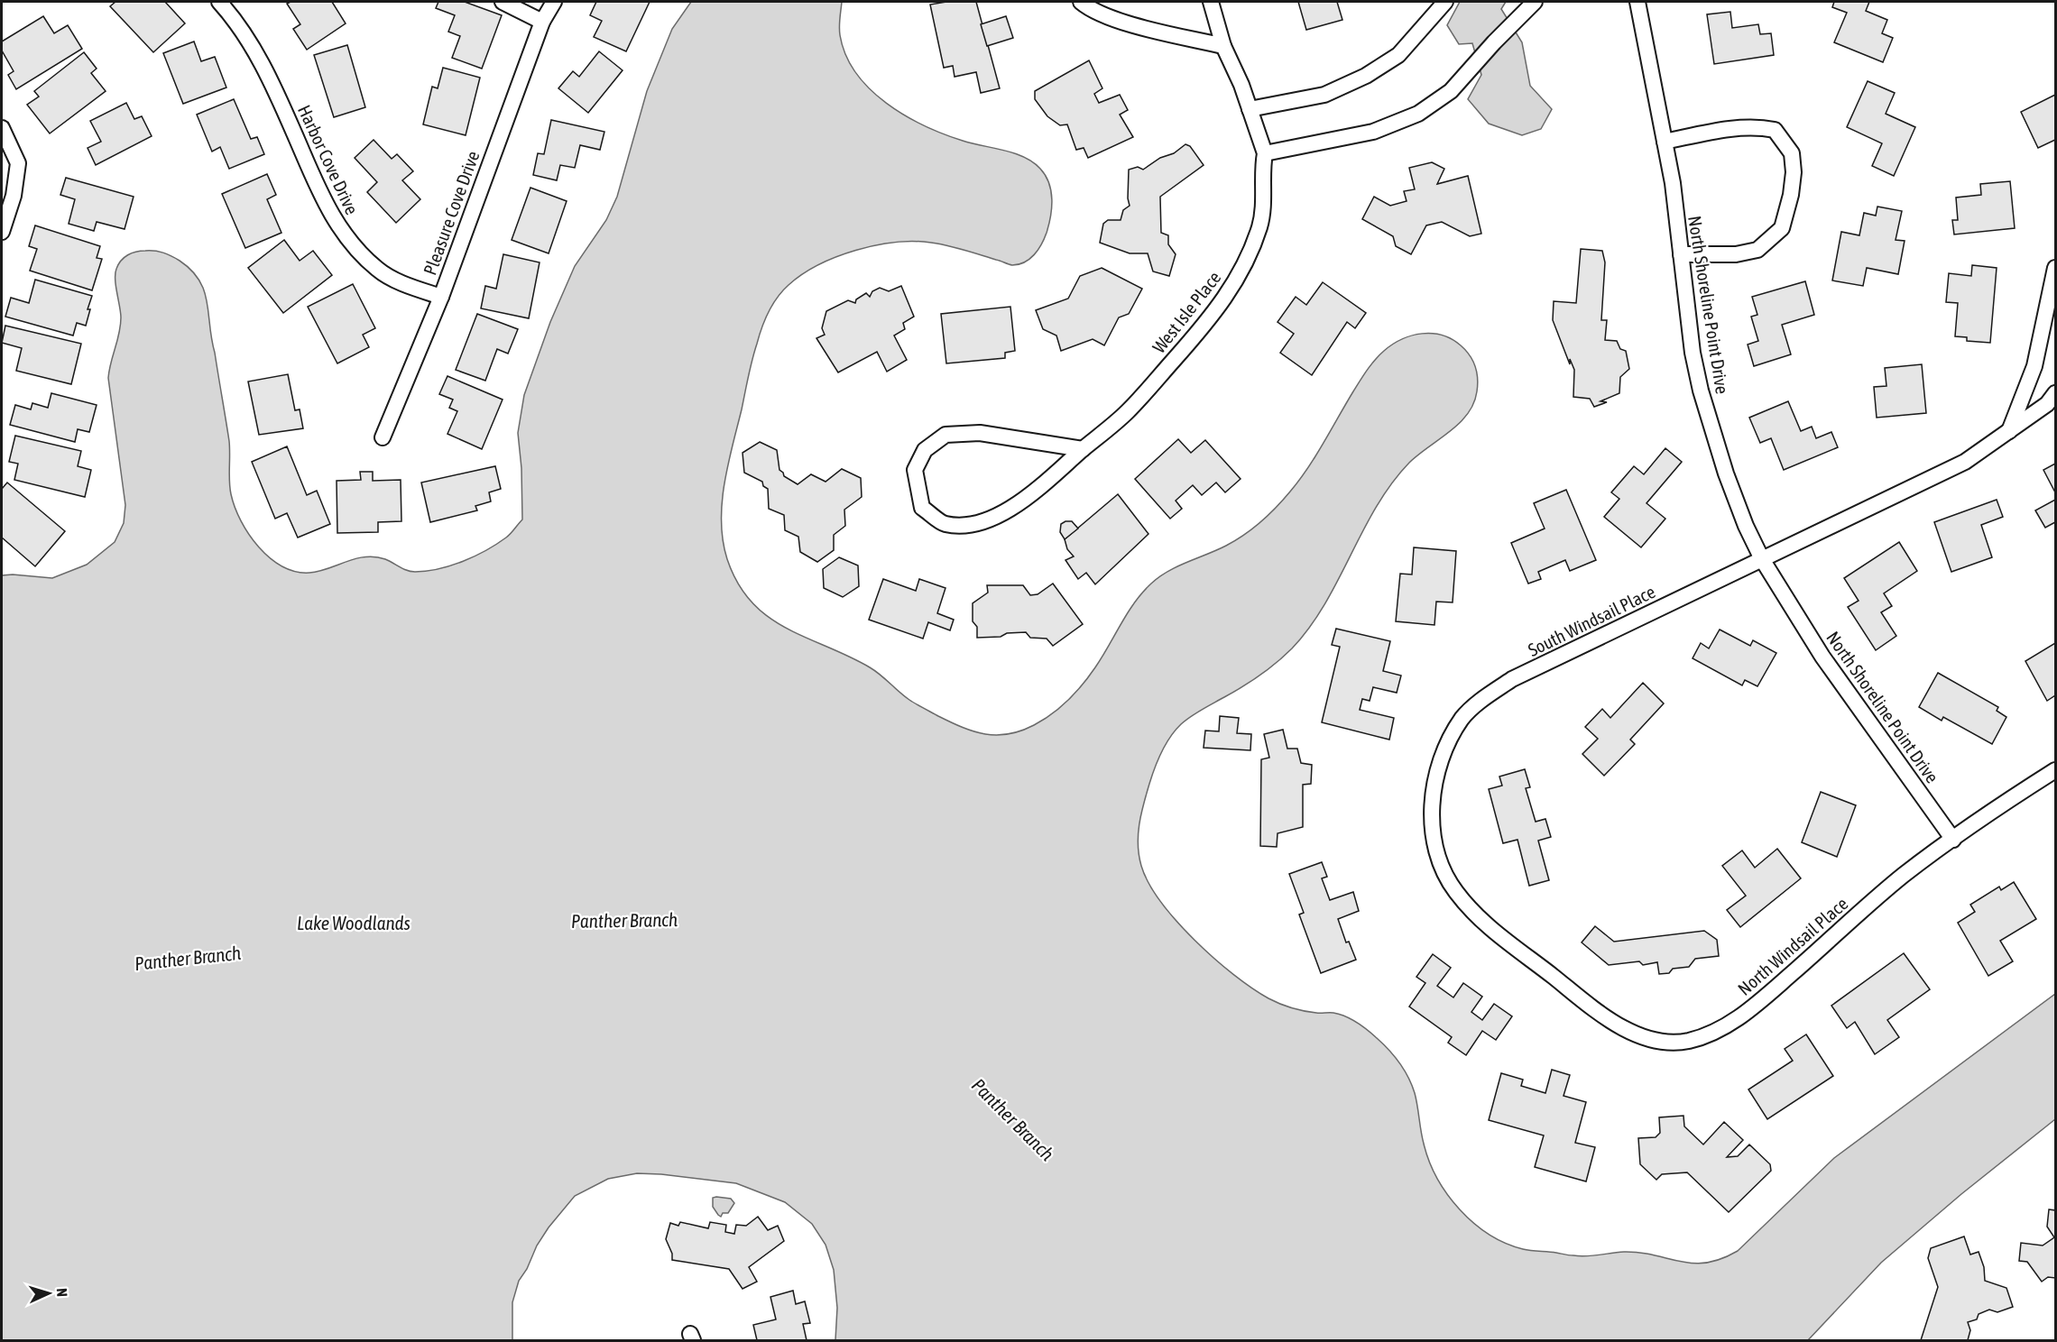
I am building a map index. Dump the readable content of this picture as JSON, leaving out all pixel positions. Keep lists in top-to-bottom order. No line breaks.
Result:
{"streets":{"street":["Harbor Cove Drive","Pleasure Cove Drive","North Shoreline Point Drive","West Isle Place","South Windsail Place","North Windsail Place"]},"crossings":[["Harbor Cove Drive","Pleasure Cove Drive"],["North Shoreline Point Drive","South Windsail Place"],["North Shoreline Point Drive","North Windsail Place"],["South Windsail Place","North Windsail Place"]],"water":["Panther Branch","Lake Woodlands"],"north":"right"}
